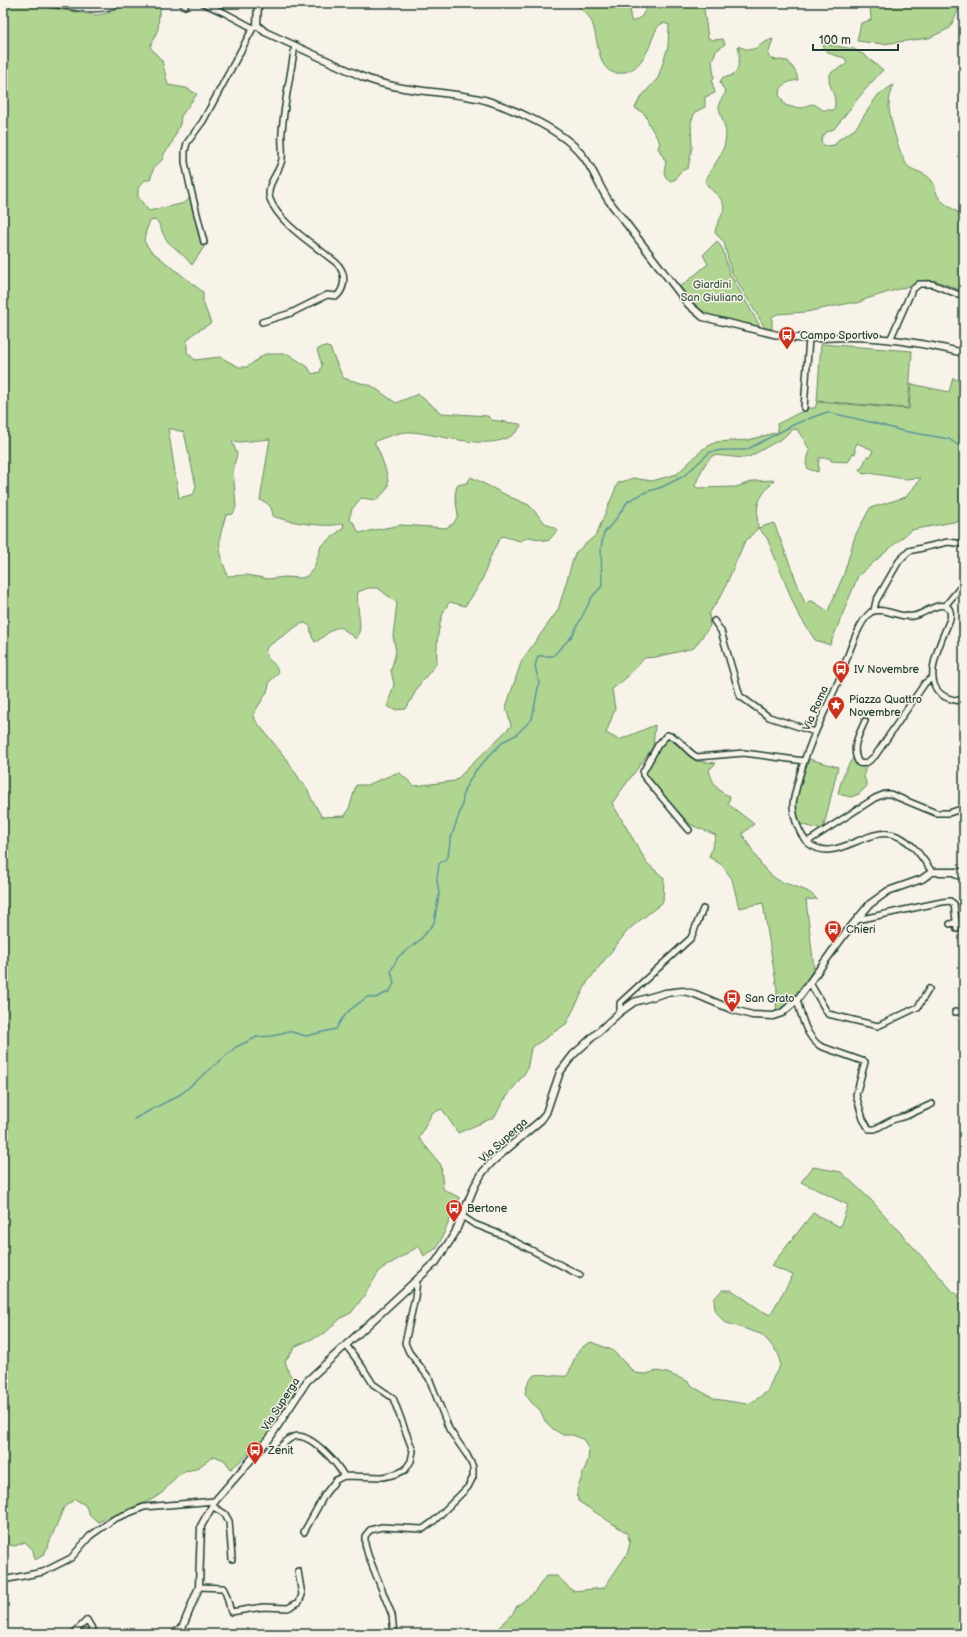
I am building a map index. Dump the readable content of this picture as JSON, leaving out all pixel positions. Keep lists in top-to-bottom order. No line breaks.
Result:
{"streets":{"street":["Via Roma","Via Superga"]},"parks":["Giardini San Giuliano"],"places":{"bus stop":["Campo Sportivo","IV Novembre","Chieri","San Grato","Bertone","Zenit"],"place":["Piazza Quattro Novembre"]},"scale_bar":"100 m"}
